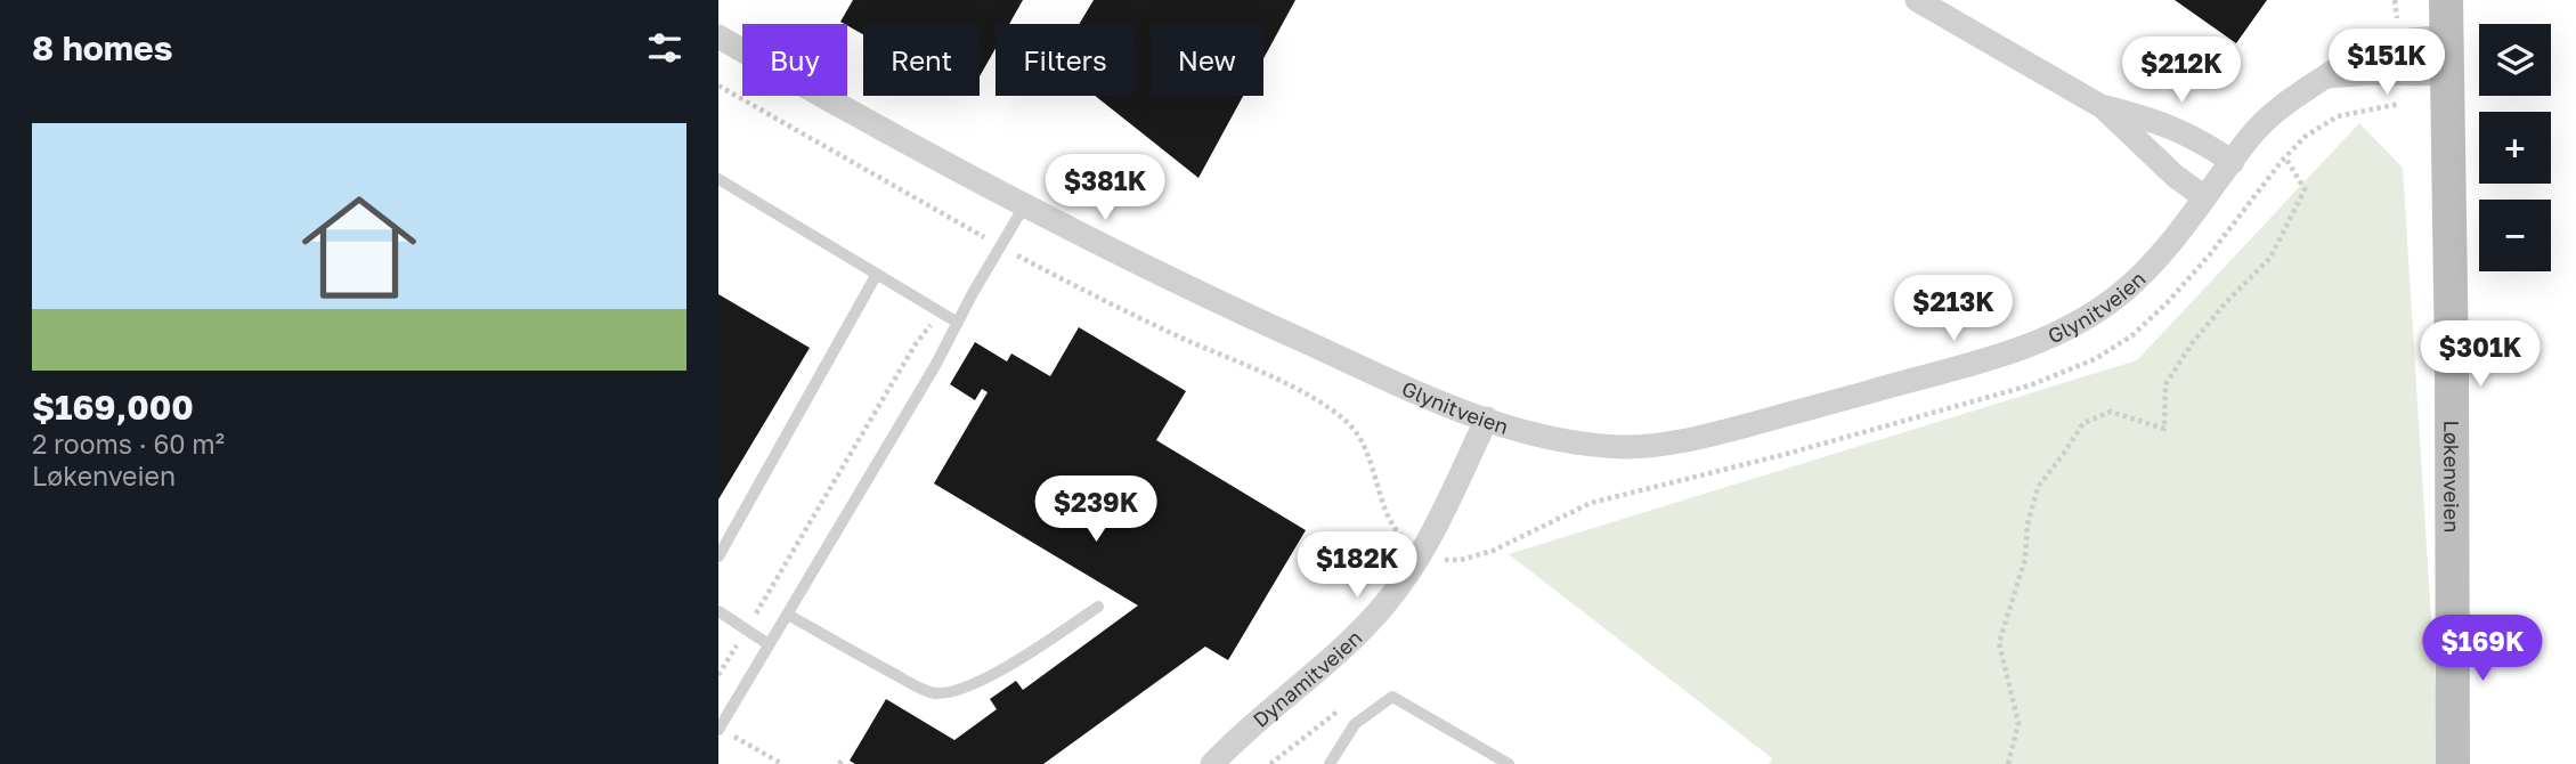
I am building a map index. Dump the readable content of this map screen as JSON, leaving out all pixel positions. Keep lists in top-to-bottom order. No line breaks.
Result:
{"streets":{"main road":["Løkenveien"],"street":["Glynitveien","Dynamitveien"]},"crossings":[["Glynitveien","Løkenveien"],["Glynitveien","Dynamitveien"]],"page":{"heading":"8 homes","map_buttons":["+","−"],"chip":["Buy","Rent","Filters","New"],"price":["$151K","$212K","$381K","$213K","$301K","$239K","$182K","$169K"],"list":[{"name":"$169,000","note":"2 rooms · 60 m² · Løkenveien"}]}}
